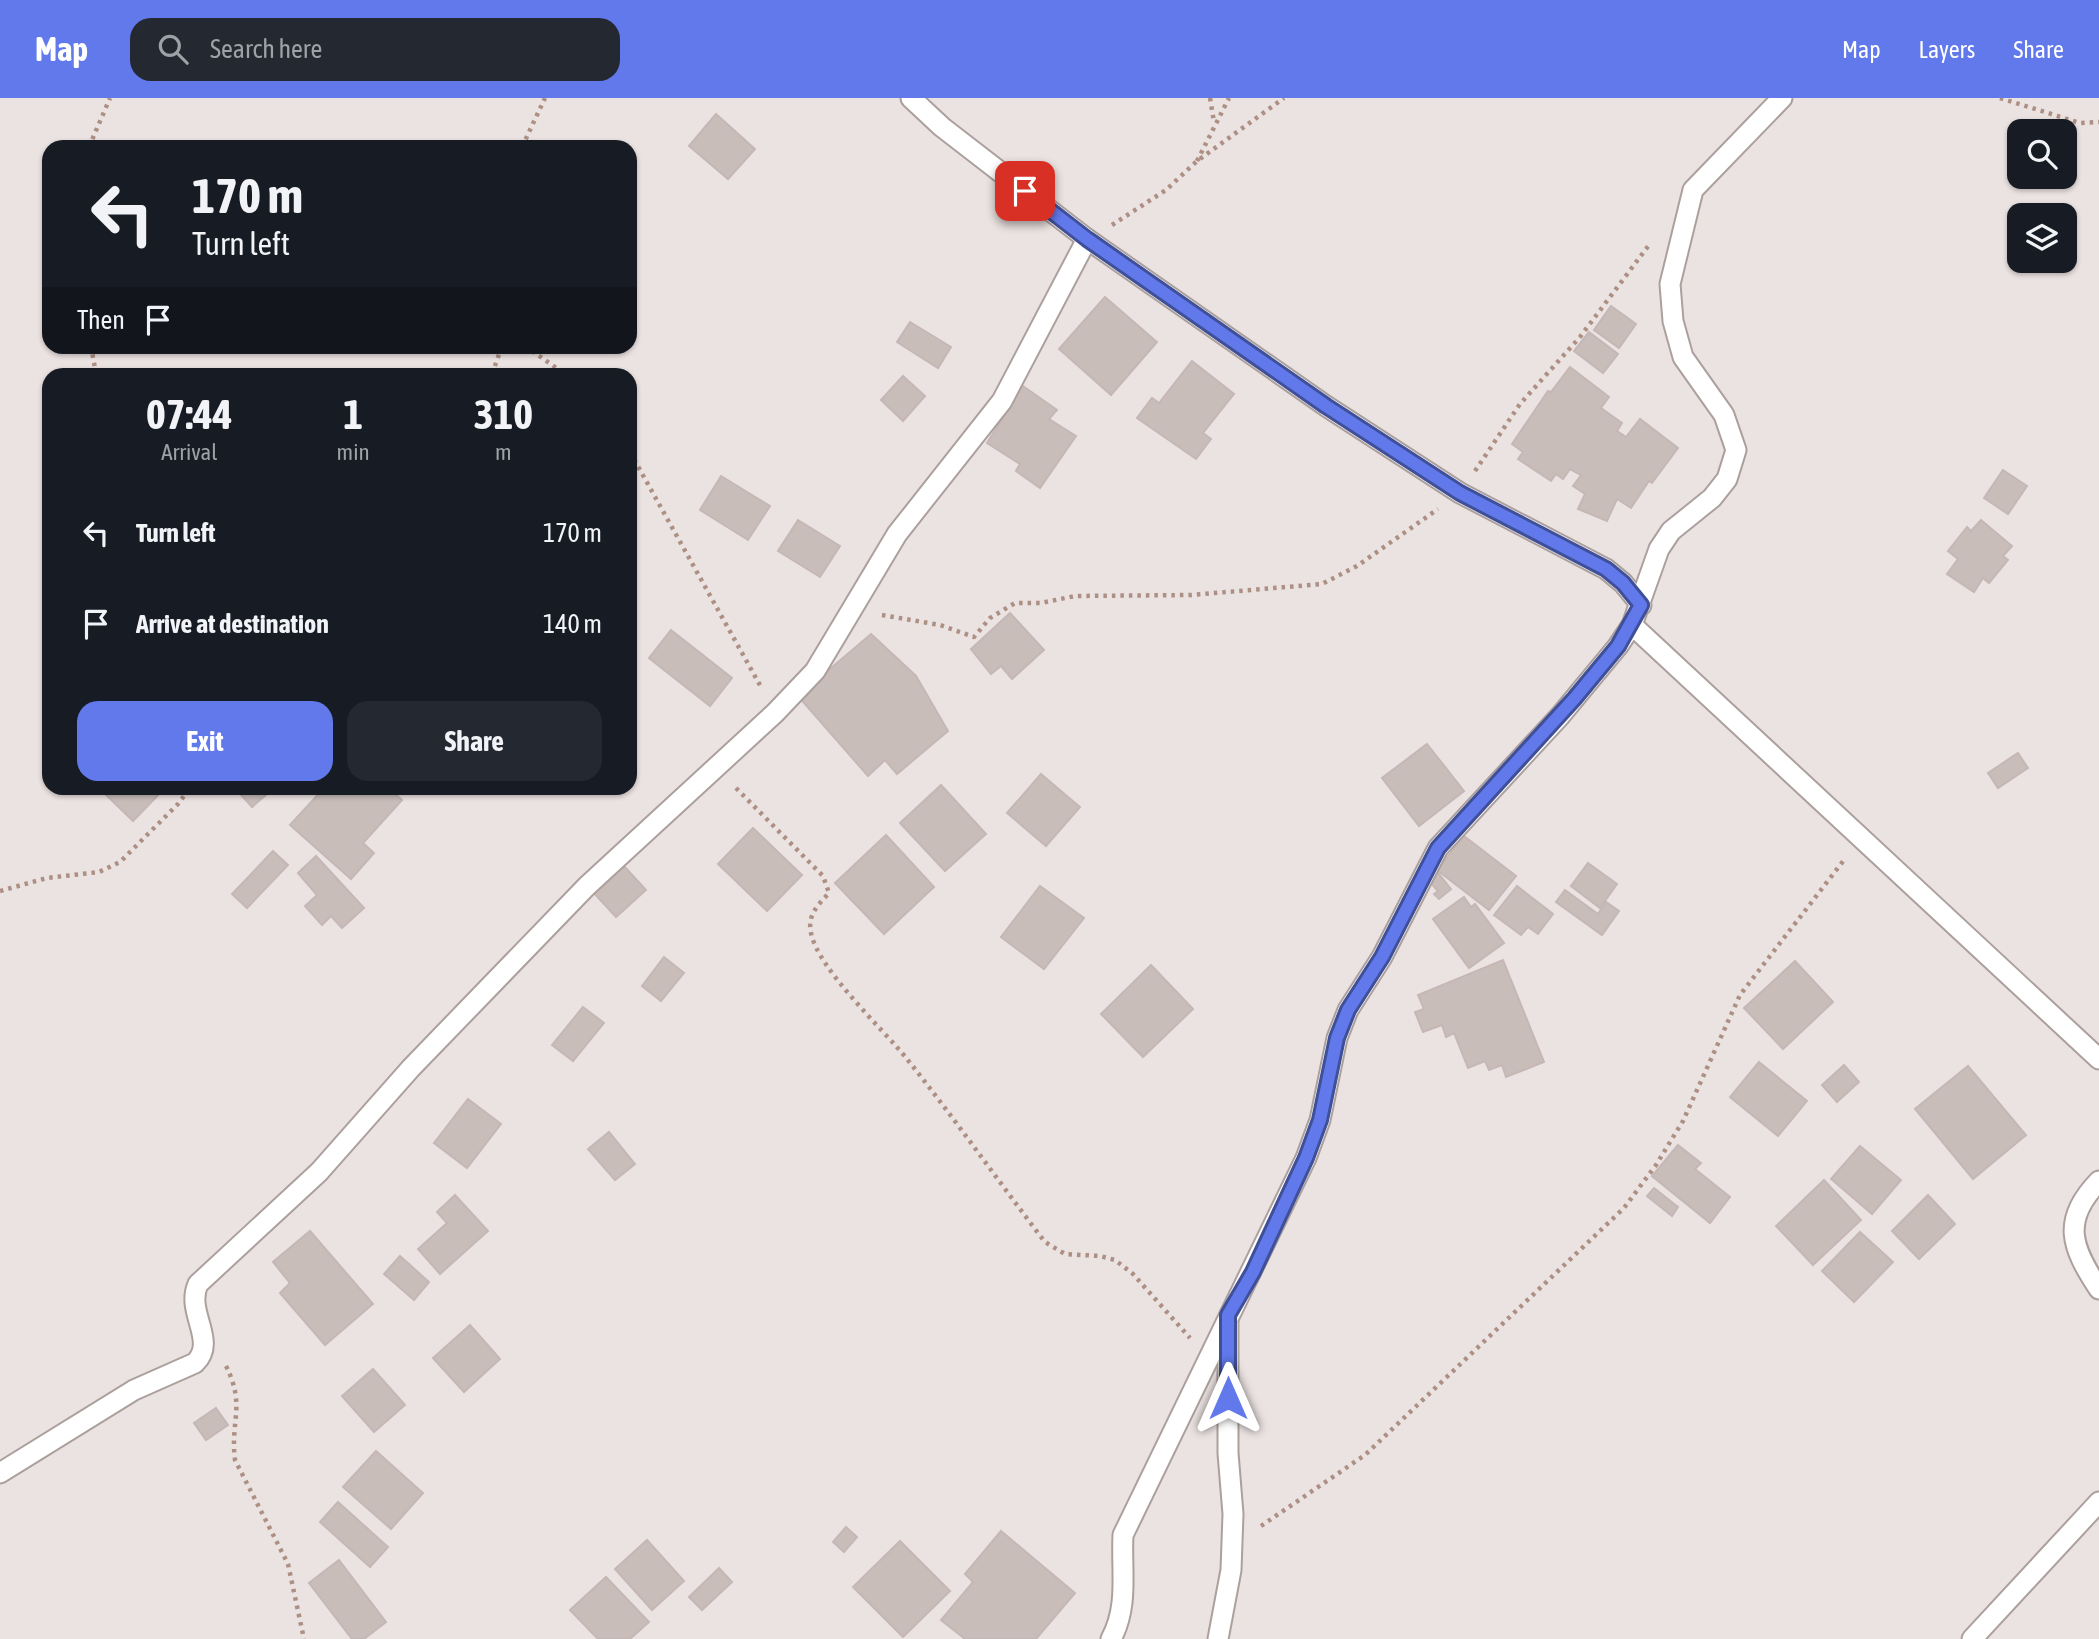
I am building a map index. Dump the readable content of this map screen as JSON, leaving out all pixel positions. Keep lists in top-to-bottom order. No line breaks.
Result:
{"page":{"header":"Map","search":"Search here","nav":["Map","Layers","Share"],"turn":["170 m","Turn left"],"then":"Then","eta":["07:44","Arrival","1","min","310","m"],"list":[{"name":"Turn left","value":"170 m"},{"name":"Arrive at destination","value":"140 m"}],"buttons":["Exit","Share"]}}
